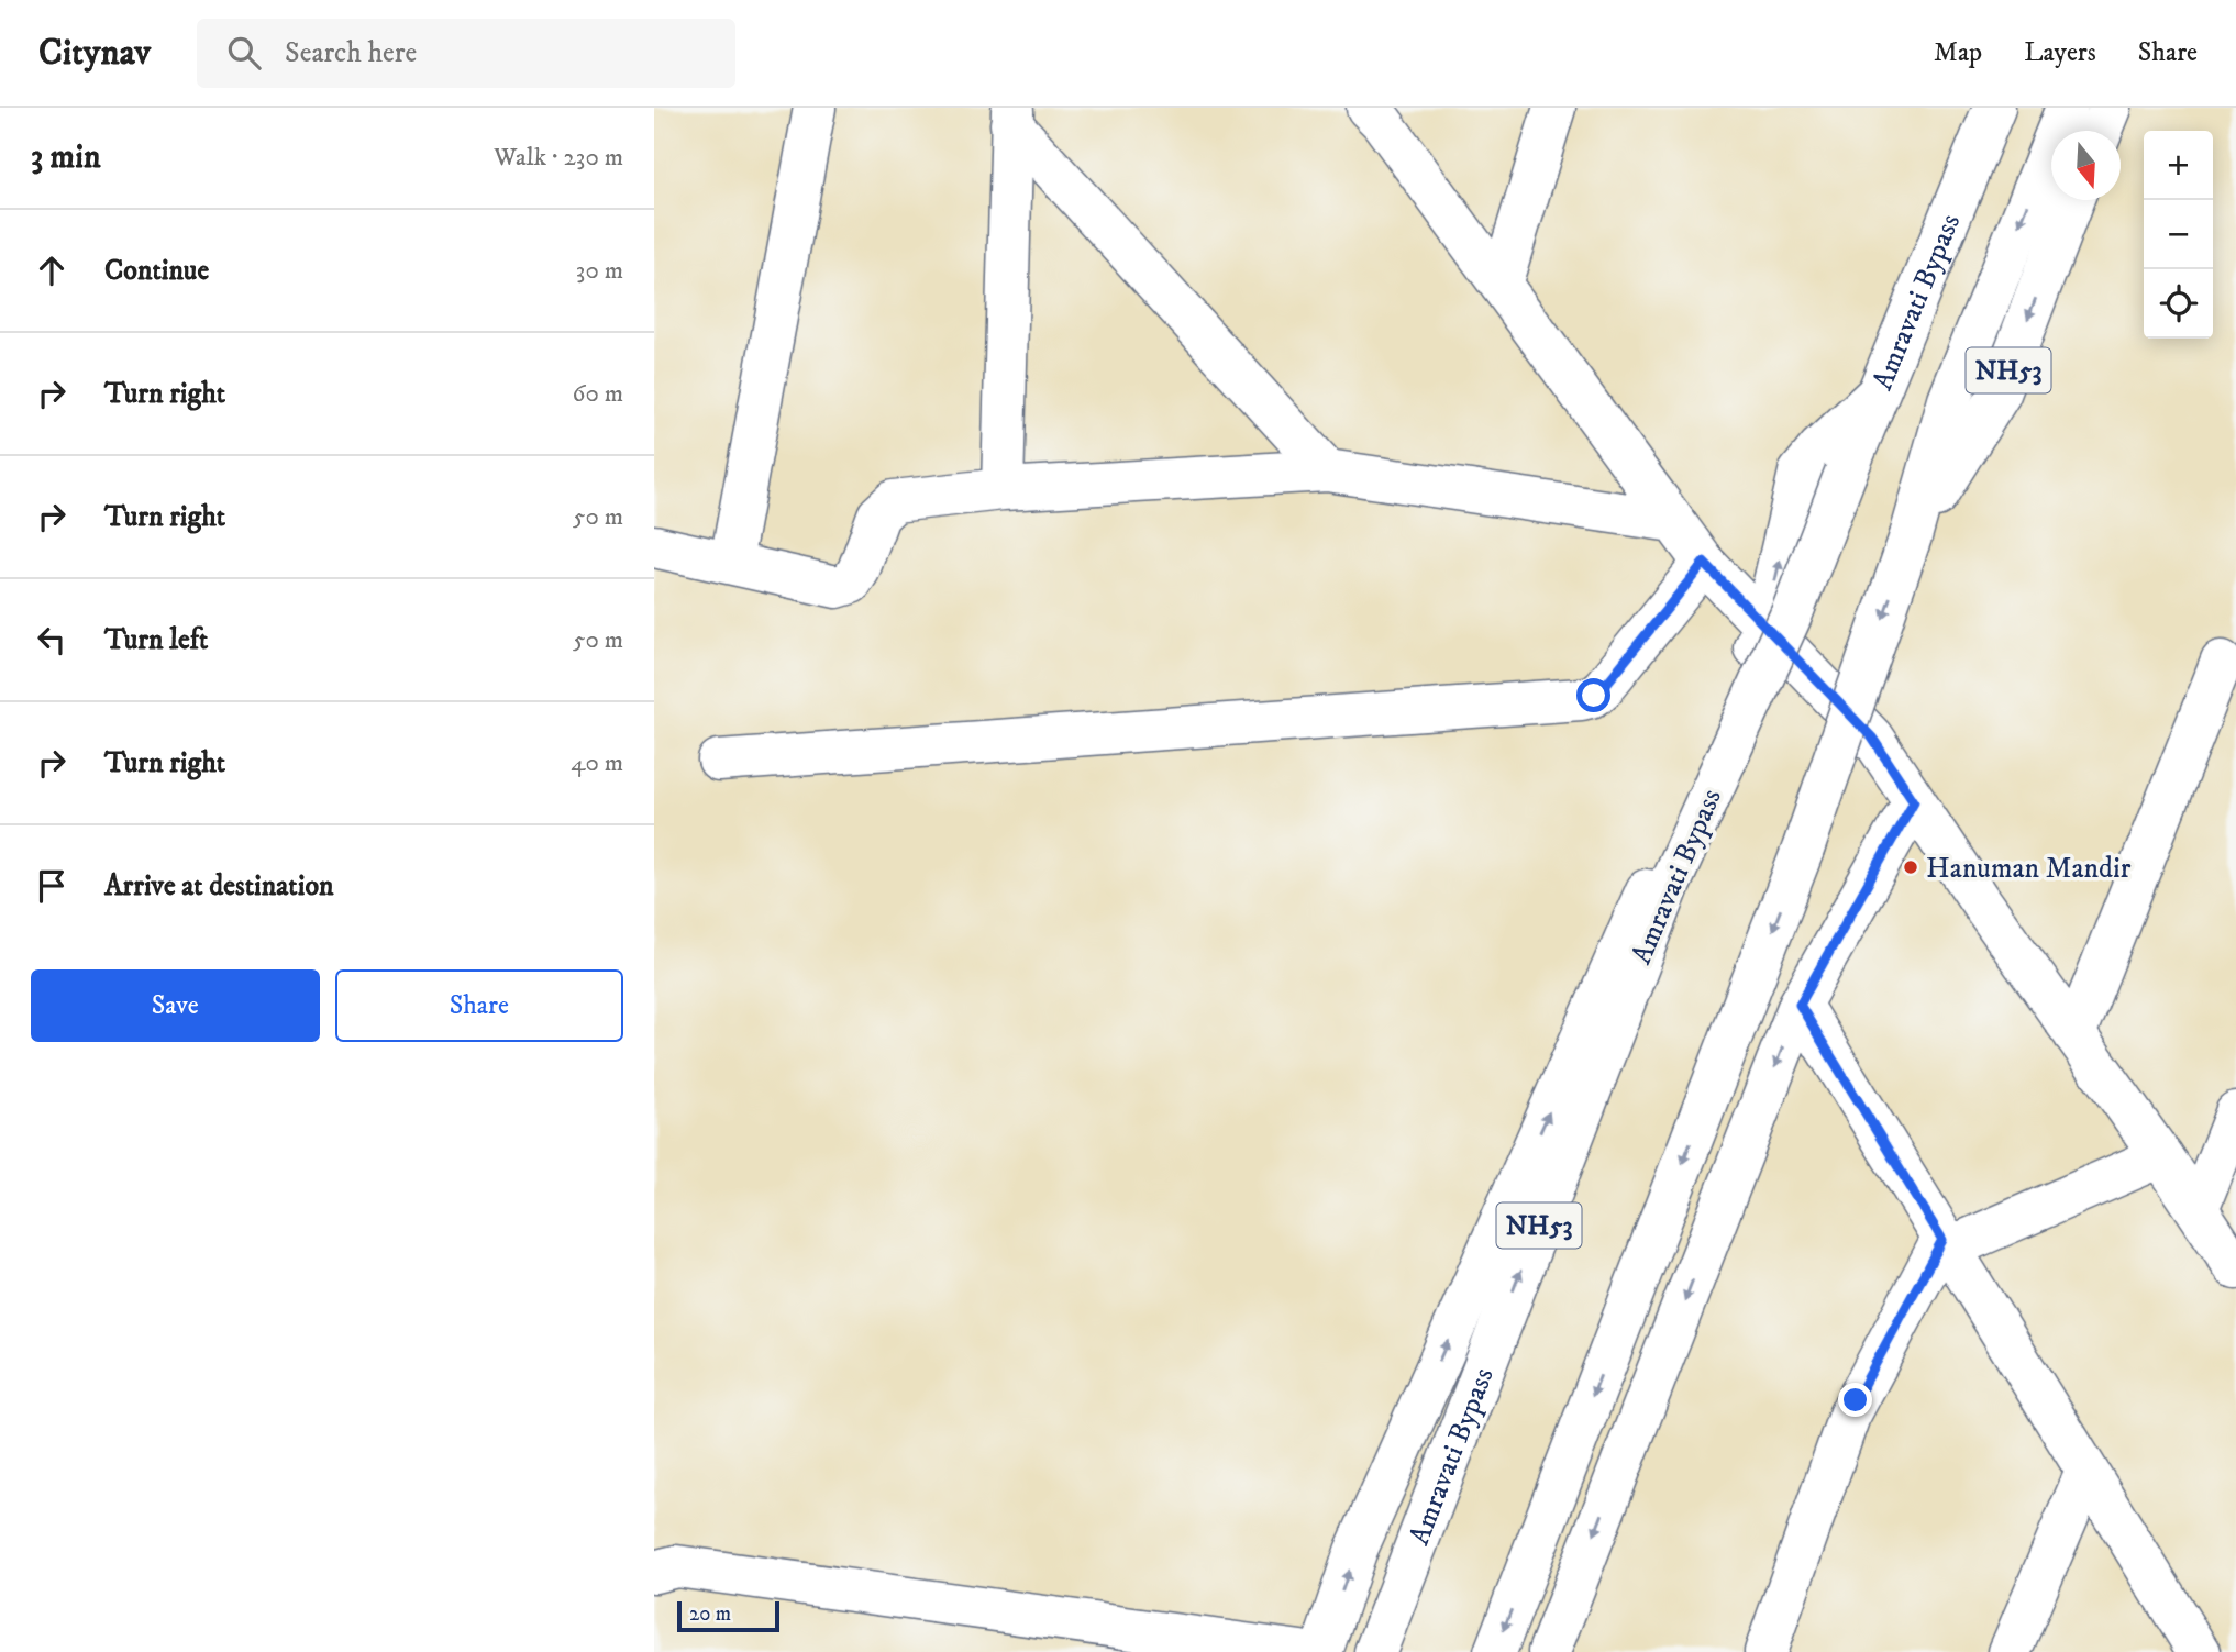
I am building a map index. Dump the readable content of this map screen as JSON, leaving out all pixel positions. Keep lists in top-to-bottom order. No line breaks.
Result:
{"streets":{"main road":["Amravati Bypass","NH53"]},"places":["Hanuman Mandir"],"scale_bar":"20 m","north":"bottom","page":{"header":"Citynav","search":"Search here","nav":["Map","Layers","Share"],"heading":["3 min","Walk · 230 m"],"map_buttons":["+","−"],"list":[["Continue","30 m"],["Turn right","60 m"],["Turn right","50 m"],["Turn left","50 m"],["Turn right","40 m"],"Arrive at destination"],"buttons":["Save","Share"],"scale":"20 m"}}
